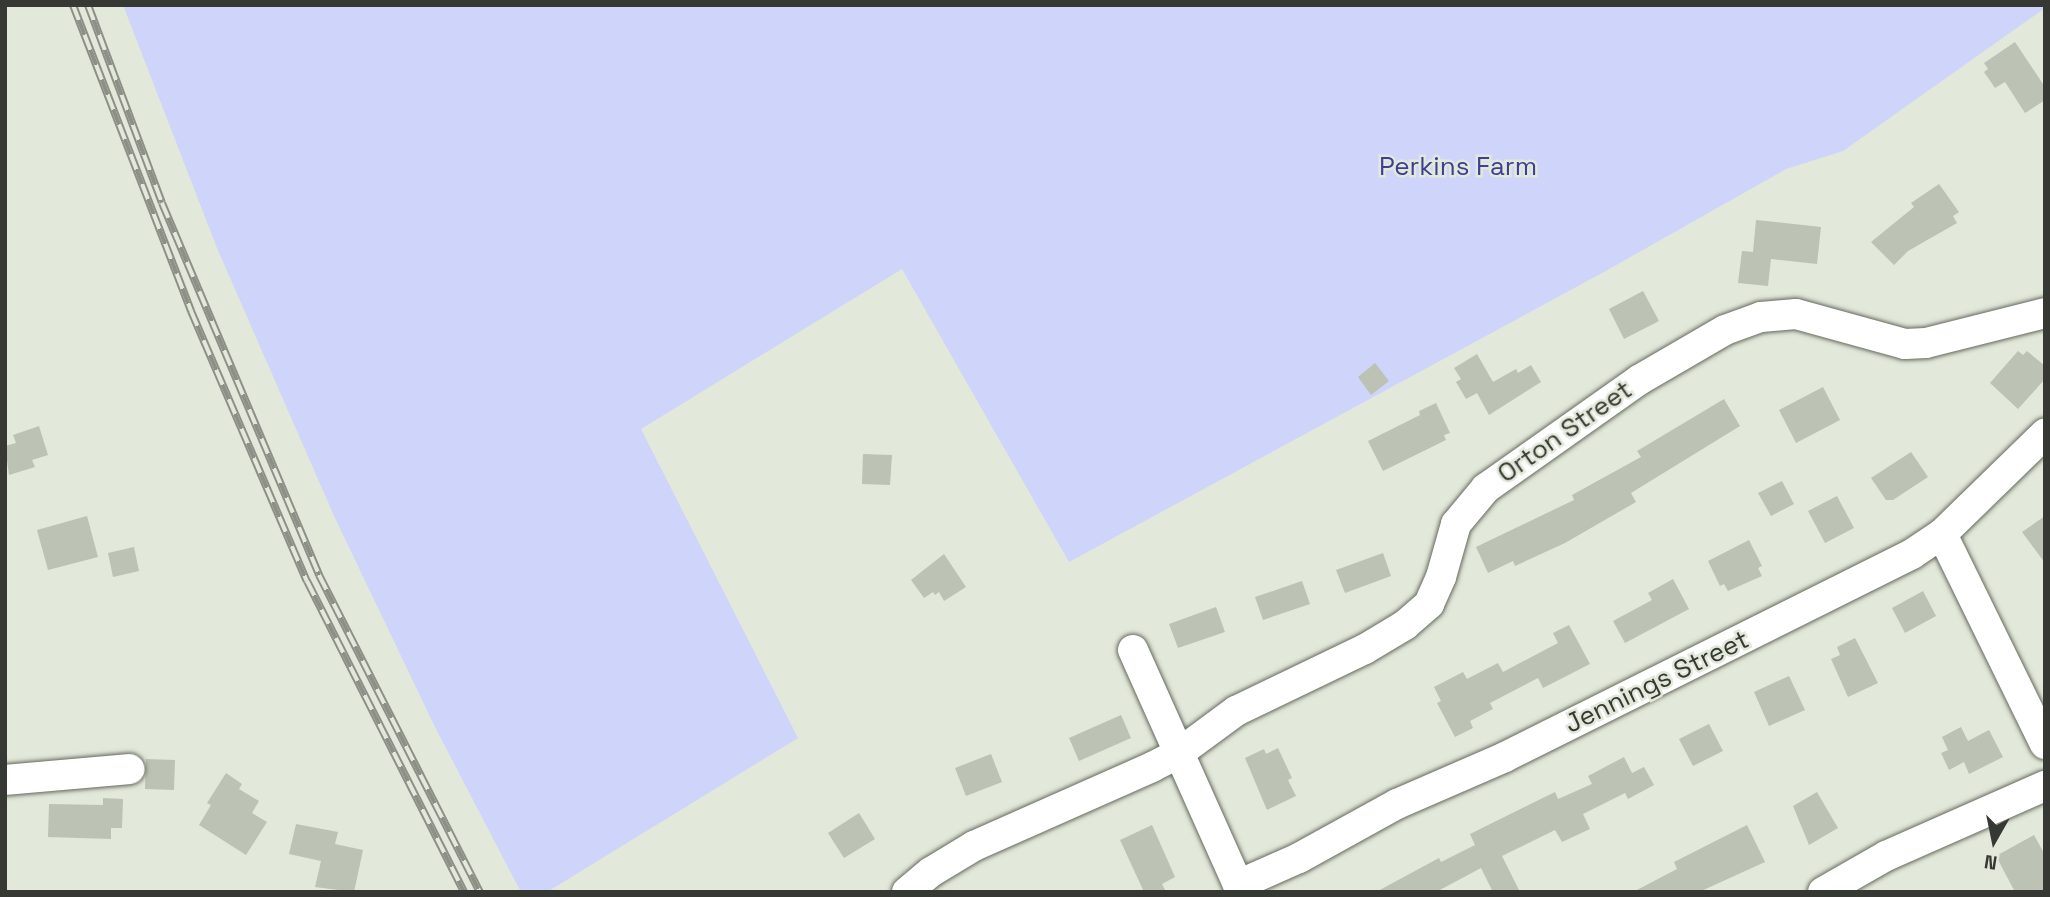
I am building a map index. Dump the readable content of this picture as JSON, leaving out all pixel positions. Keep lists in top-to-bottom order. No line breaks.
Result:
{"streets":{"street":["Orton Street","Jennings Street"]},"parks":["Perkins Farm"],"north":"bottom"}
